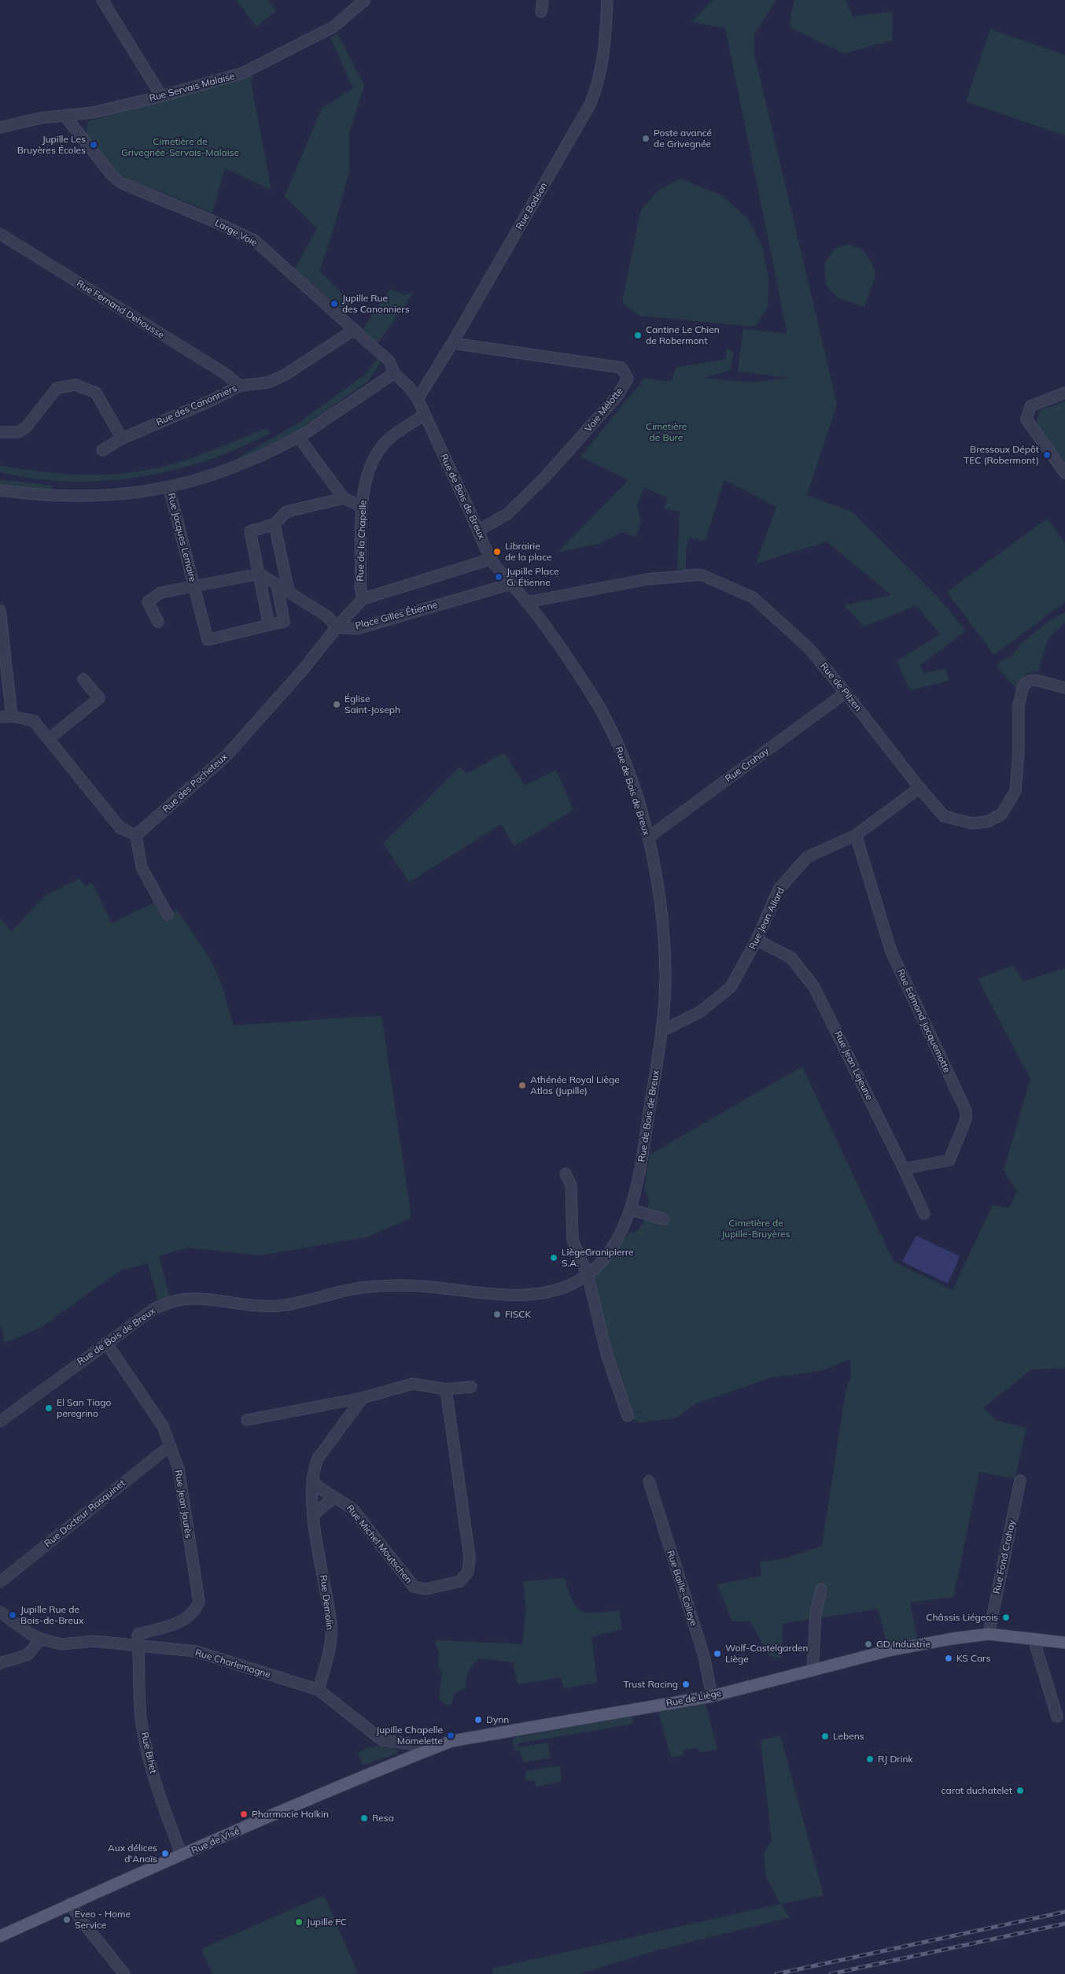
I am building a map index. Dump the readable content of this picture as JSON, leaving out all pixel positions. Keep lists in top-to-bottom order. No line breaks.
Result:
{"streets":{"main road":["Rue de Liège","Rue de Visé"],"street":["Rue Servais Malaise","Rue Bodson","Large Voie","Rue Fernand Dehousse","Rue des Canonniers","Voie Mélotte","Rue de Bois de Breux","Rue Jacques Lemaire","Rue de la Chapelle","Place Gilles Étienne","Rue de Pilzen","Rue Crahay","Rue des Pocheteux","Rue Jean Allard","Rue Edmond Jacquemotte","Rue Jean Lejeune","Rue Jean Jaurès","Rue Docteur Rasquinet","Rue Michel Moutschen","Rue Fond Crahay","Rue Baille-Colleye","Rue Demolin","Rue Charlemagne","Rue Bihet"]},"crossings":[["Rue Servais Malaise","Large Voie"],["Rue Bodson","Large Voie"],["Rue Bodson","Voie Mélotte"],["Rue Bodson","Rue de Bois de Breux"],["Large Voie","Rue des Canonniers"],["Large Voie","Rue de Bois de Breux"],["Rue Fernand Dehousse","Rue des Canonniers"],["Voie Mélotte","Rue de Bois de Breux"],["Rue de Bois de Breux","Rue de la Chapelle"],["Rue de Bois de Breux","Place Gilles Étienne"],["Rue de Bois de Breux","Rue de Pilzen"],["Rue de Bois de Breux","Rue Crahay"],["Rue de Bois de Breux","Rue Jean Allard"],["Rue de Bois de Breux","Rue Jean Jaurès"],["Rue de la Chapelle","Place Gilles Étienne"],["Place Gilles Étienne","Rue des Pocheteux"],["Rue de Pilzen","Rue Crahay"],["Rue de Pilzen","Rue Jean Allard"],["Rue Jean Allard","Rue Edmond Jacquemotte"],["Rue Jean Allard","Rue Jean Lejeune"],["Rue Edmond Jacquemotte","Rue Jean Lejeune"],["Rue Jean Jaurès","Rue Docteur Rasquinet"],["Rue Jean Jaurès","Rue Charlemagne"],["Rue Jean Jaurès","Rue Bihet"],["Rue Michel Moutschen","Rue Demolin"],["Rue Fond Crahay","Rue de Liège"],["Rue Baille-Colleye","Rue de Liège"],["Rue Demolin","Rue Charlemagne"],["Rue Charlemagne","Rue de Liège"],["Rue Charlemagne","Rue Bihet"],["Rue Charlemagne","Rue de Visé"],["Rue de Liège","Rue de Visé"],["Rue Bihet","Rue de Visé"]],"parks":["Cimetière de Grivegnée-Servais-Malaise","Cimetière de Bure","Cimetière de Jupille-Bruyères"],"places":["Poste avancé de Grivegnée","Jupille Les Bruyères Écoles","Jupille Rue des Canonniers","Cantine Le Chien de Robermont","Bressoux Dépôt TEC (Robermont)","Librairie de la place","Jupille Place G. Étienne","Église Saint-Joseph","Athénée Royal Liège Atlas (Jupille)","LiègeGranipierre S.A.","FISCK","El San Tiago peregrino","Jupille Rue de Bois-de-Breux","Châssis Liégeois","GD Industrie","Wolf-Castelgarden Liège","KS Cars","Trust Racing","Dynn","Jupille Chapelle Momelette","Lebens","RJ Drink","carat duchatelet","Pharmacie Halkin","Resa","Aux délices d'Anaïs","Eveo - Home Service","Jupille FC"]}
